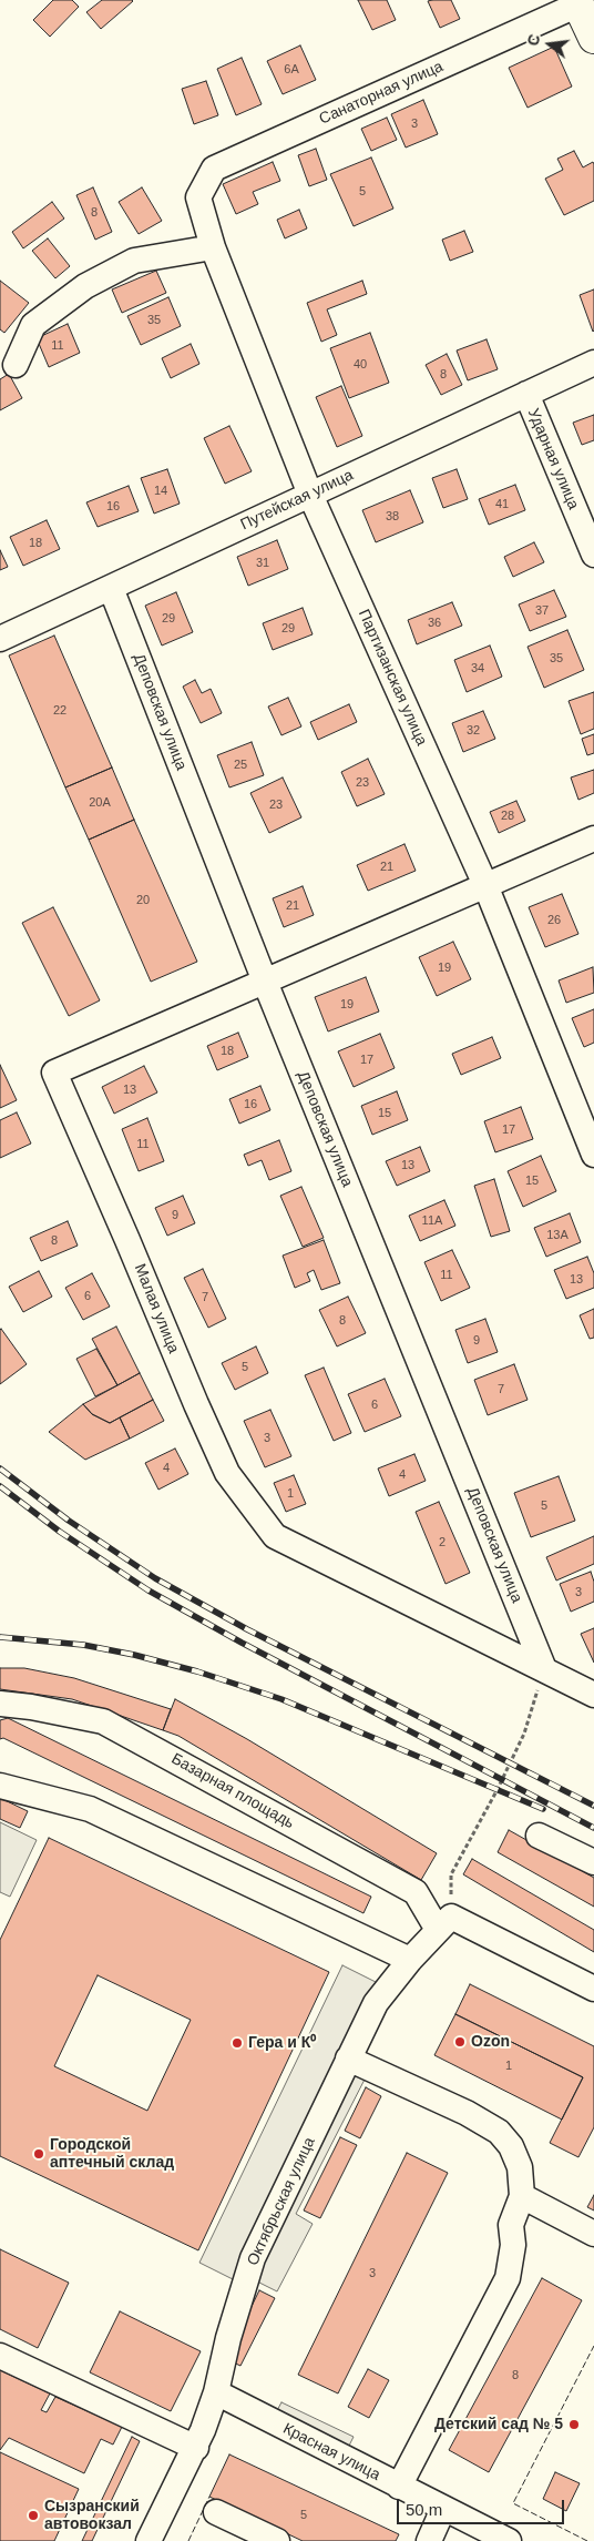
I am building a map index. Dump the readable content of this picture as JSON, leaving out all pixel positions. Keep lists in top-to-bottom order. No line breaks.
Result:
{"streets":{"street":["Санаторная улица","Ударная улица","Путейская улица","Партизанская улица","Деповская улица","Малая улица","Базарная площадь","Октябрьская улица","Красная улица"]},"crossings":[["Санаторная улица","Партизанская улица"],["Ударная улица","Путейская улица"],["Путейская улица","Партизанская улица"],["Путейская улица","Деповская улица"],["Деповская улица","Малая улица"],["Базарная площадь","Октябрьская улица"],["Октябрьская улица","Красная улица"]],"places":["Ozon","Гера и К⁰","Городской аптечный склад","Детский сад № 5","Сызранский автовокзал"],"house_numbers":["6А","3","5","8","35","11","40","8","14","41","16","38","18","31","37","29","36","29","35","34","22","32","25","23","20А","23","28","21","20","21","26","19","19","18","17","13","16","15","17","11","13","15","9","11А","13А","8","11","13","6","7","8","9","5","7","6","3","4","4","1","5","2","3","1","3","8","5"],"scale_bar":"50 m","north":"left"}
